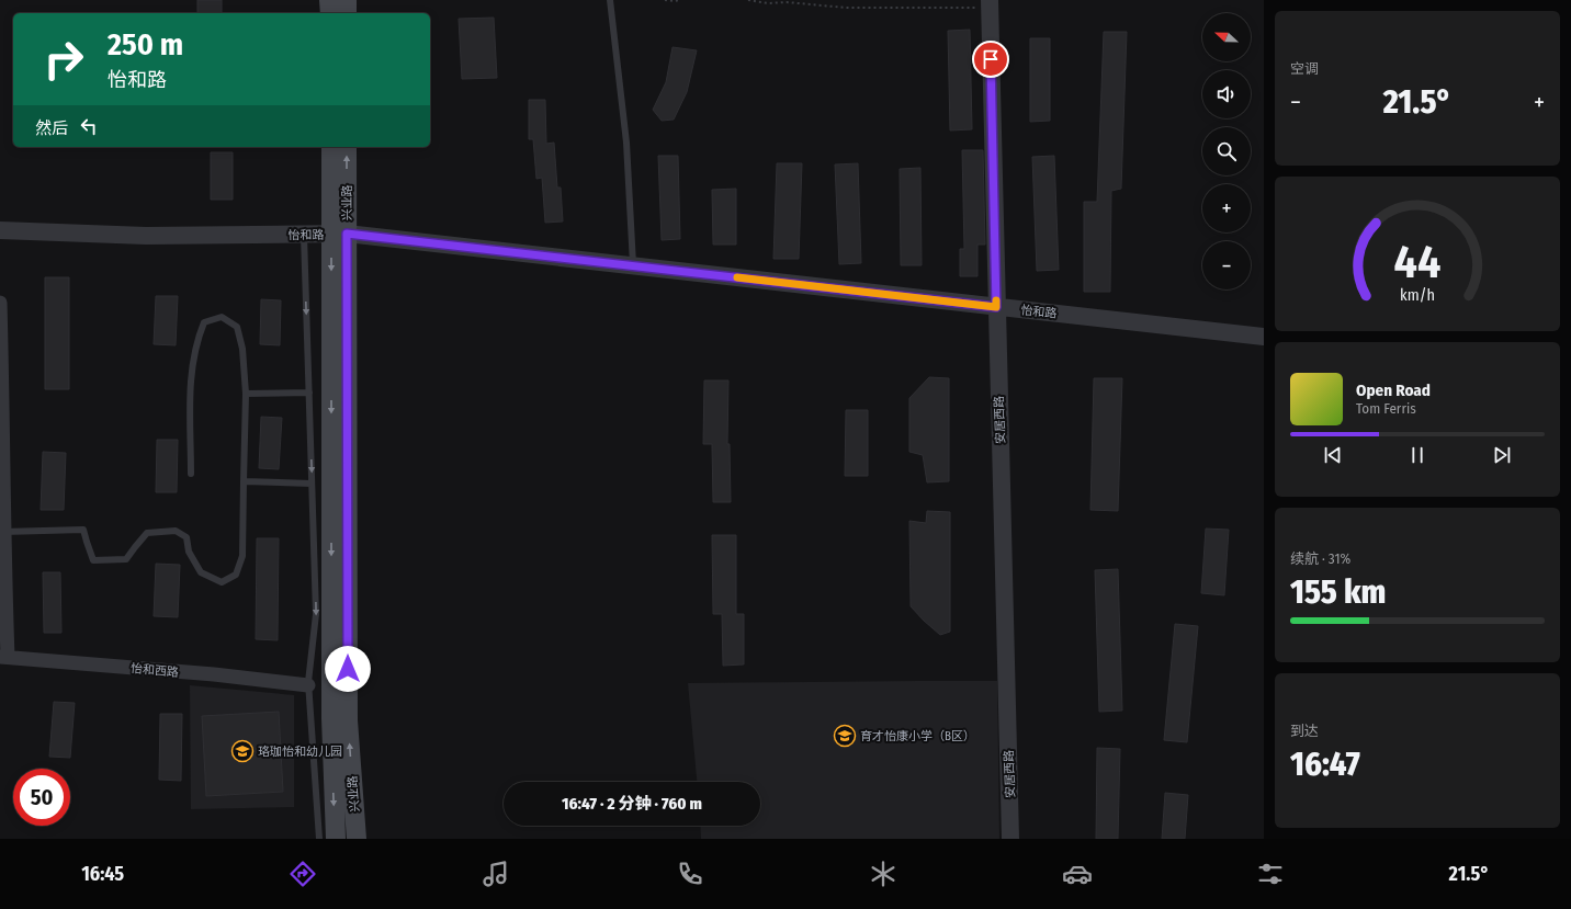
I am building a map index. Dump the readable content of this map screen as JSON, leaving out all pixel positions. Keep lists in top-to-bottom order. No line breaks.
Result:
{"streets":{"main road":["兴业路"],"street":["怡和路","安居西路","怡和西路"]},"crossings":[["兴业路","怡和路"],["怡和路","安居西路"]],"places":{"school or university":["育才怡康小学（B区）","珞珈怡和幼儿园"]},"north":"left","page":{"tile":["空调",["续航 · 31%","155 km"],["到达","16:47"]],"map_buttons":["+","−"],"turn":["250 m","怡和路"],"heat":["−","21.5°","+"],"then":"然后","song":["Open Road","Tom Ferris"],"limit":"50","trip":"16:47 · 2 分钟 · 760 m","tabs":["16:45","21.5°"],"gauge":["44","km/h"]}}
